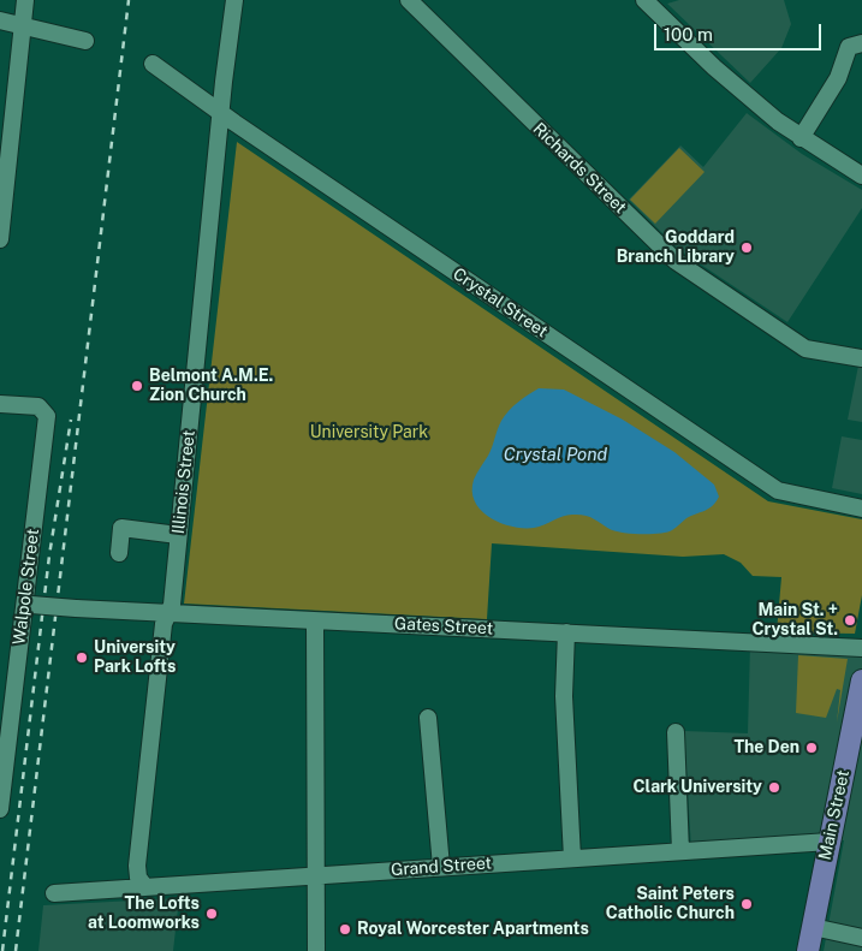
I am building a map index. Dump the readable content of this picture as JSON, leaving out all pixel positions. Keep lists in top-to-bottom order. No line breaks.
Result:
{"streets":{"main road":["Main Street"],"street":["Richards Street","Crystal Street","Illinois Street","Walpole Street","Gates Street","Grand Street"]},"crossings":[["Crystal Street","Illinois Street"],["Illinois Street","Gates Street"],["Illinois Street","Grand Street"],["Walpole Street","Gates Street"],["Main Street","Grand Street"]],"water":["Crystal Pond"],"parks":["University Park"],"places":["Goddard Branch Library","Belmont A.M.E. Zion Church","Main St. + Crystal St.","University Park Lofts","The Den","Clark University","Saint Peters Catholic Church","The Lofts at Loomworks","Royal Worcester Apartments"],"scale_bar":"100 m"}
